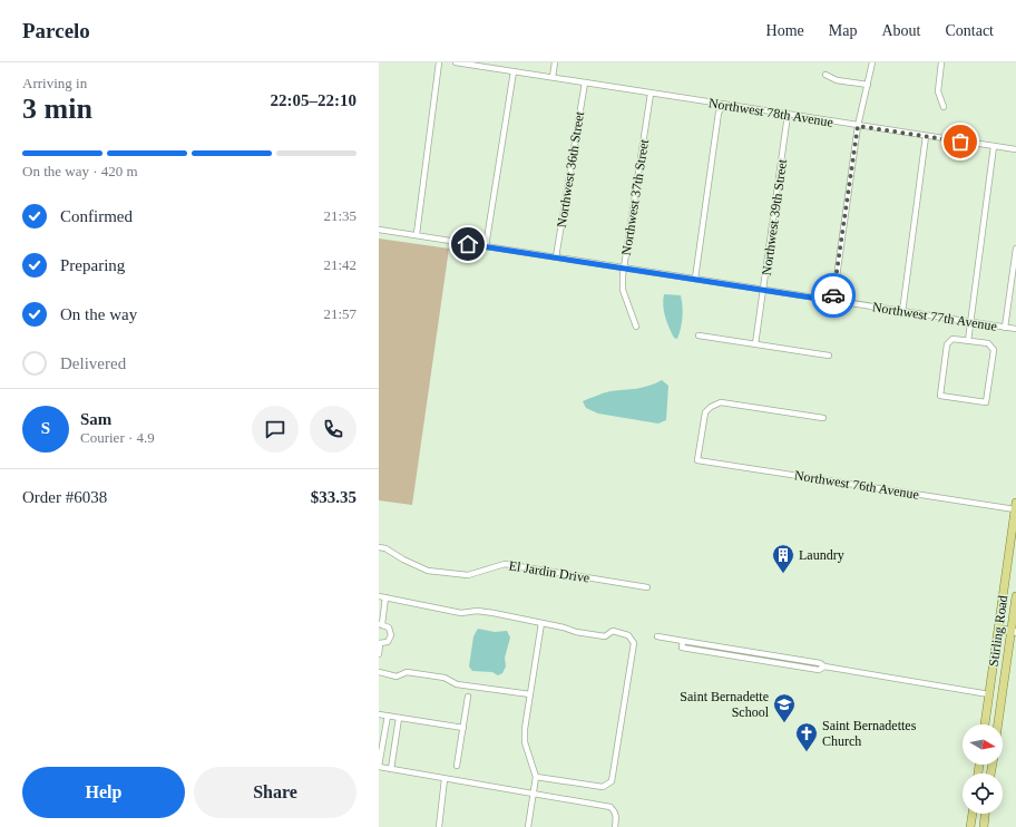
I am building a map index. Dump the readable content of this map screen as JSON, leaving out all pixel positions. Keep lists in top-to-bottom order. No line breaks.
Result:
{"streets":{"main road":["Stirling Road"],"street":["Northwest 78th Avenue","Northwest 36th Street","Northwest 37th Street","Northwest 39th Street","Northwest 77th Avenue","Northwest 76th Avenue","El Jardin Drive"]},"crossings":[["Northwest 78th Avenue","Northwest 36th Street"],["Northwest 78th Avenue","Northwest 37th Street"],["Northwest 78th Avenue","Northwest 39th Street"],["Northwest 36th Street","Northwest 77th Avenue"],["Northwest 37th Street","Northwest 77th Avenue"],["Northwest 39th Street","Northwest 77th Avenue"],["Northwest 76th Avenue","Stirling Road"]],"places":{"building":["Laundry"],"school or university":["Saint Bernadette School"],"church":["Saint Bernadettes Church"]},"north":"right","page":{"header":"Parcelo","nav":["Home","Map","About","Contact"],"heading":["3 min","Arriving in","22:05–22:10"],"panel":["Sam","Courier · 4.9","Order #6038","$33.35"],"bar":"On the way · 420 m","list":[["Confirmed","21:35"],["Preparing","21:42"],["On the way","21:57"],"Delivered"],"round":"S","buttons":["Help","Share"]}}
